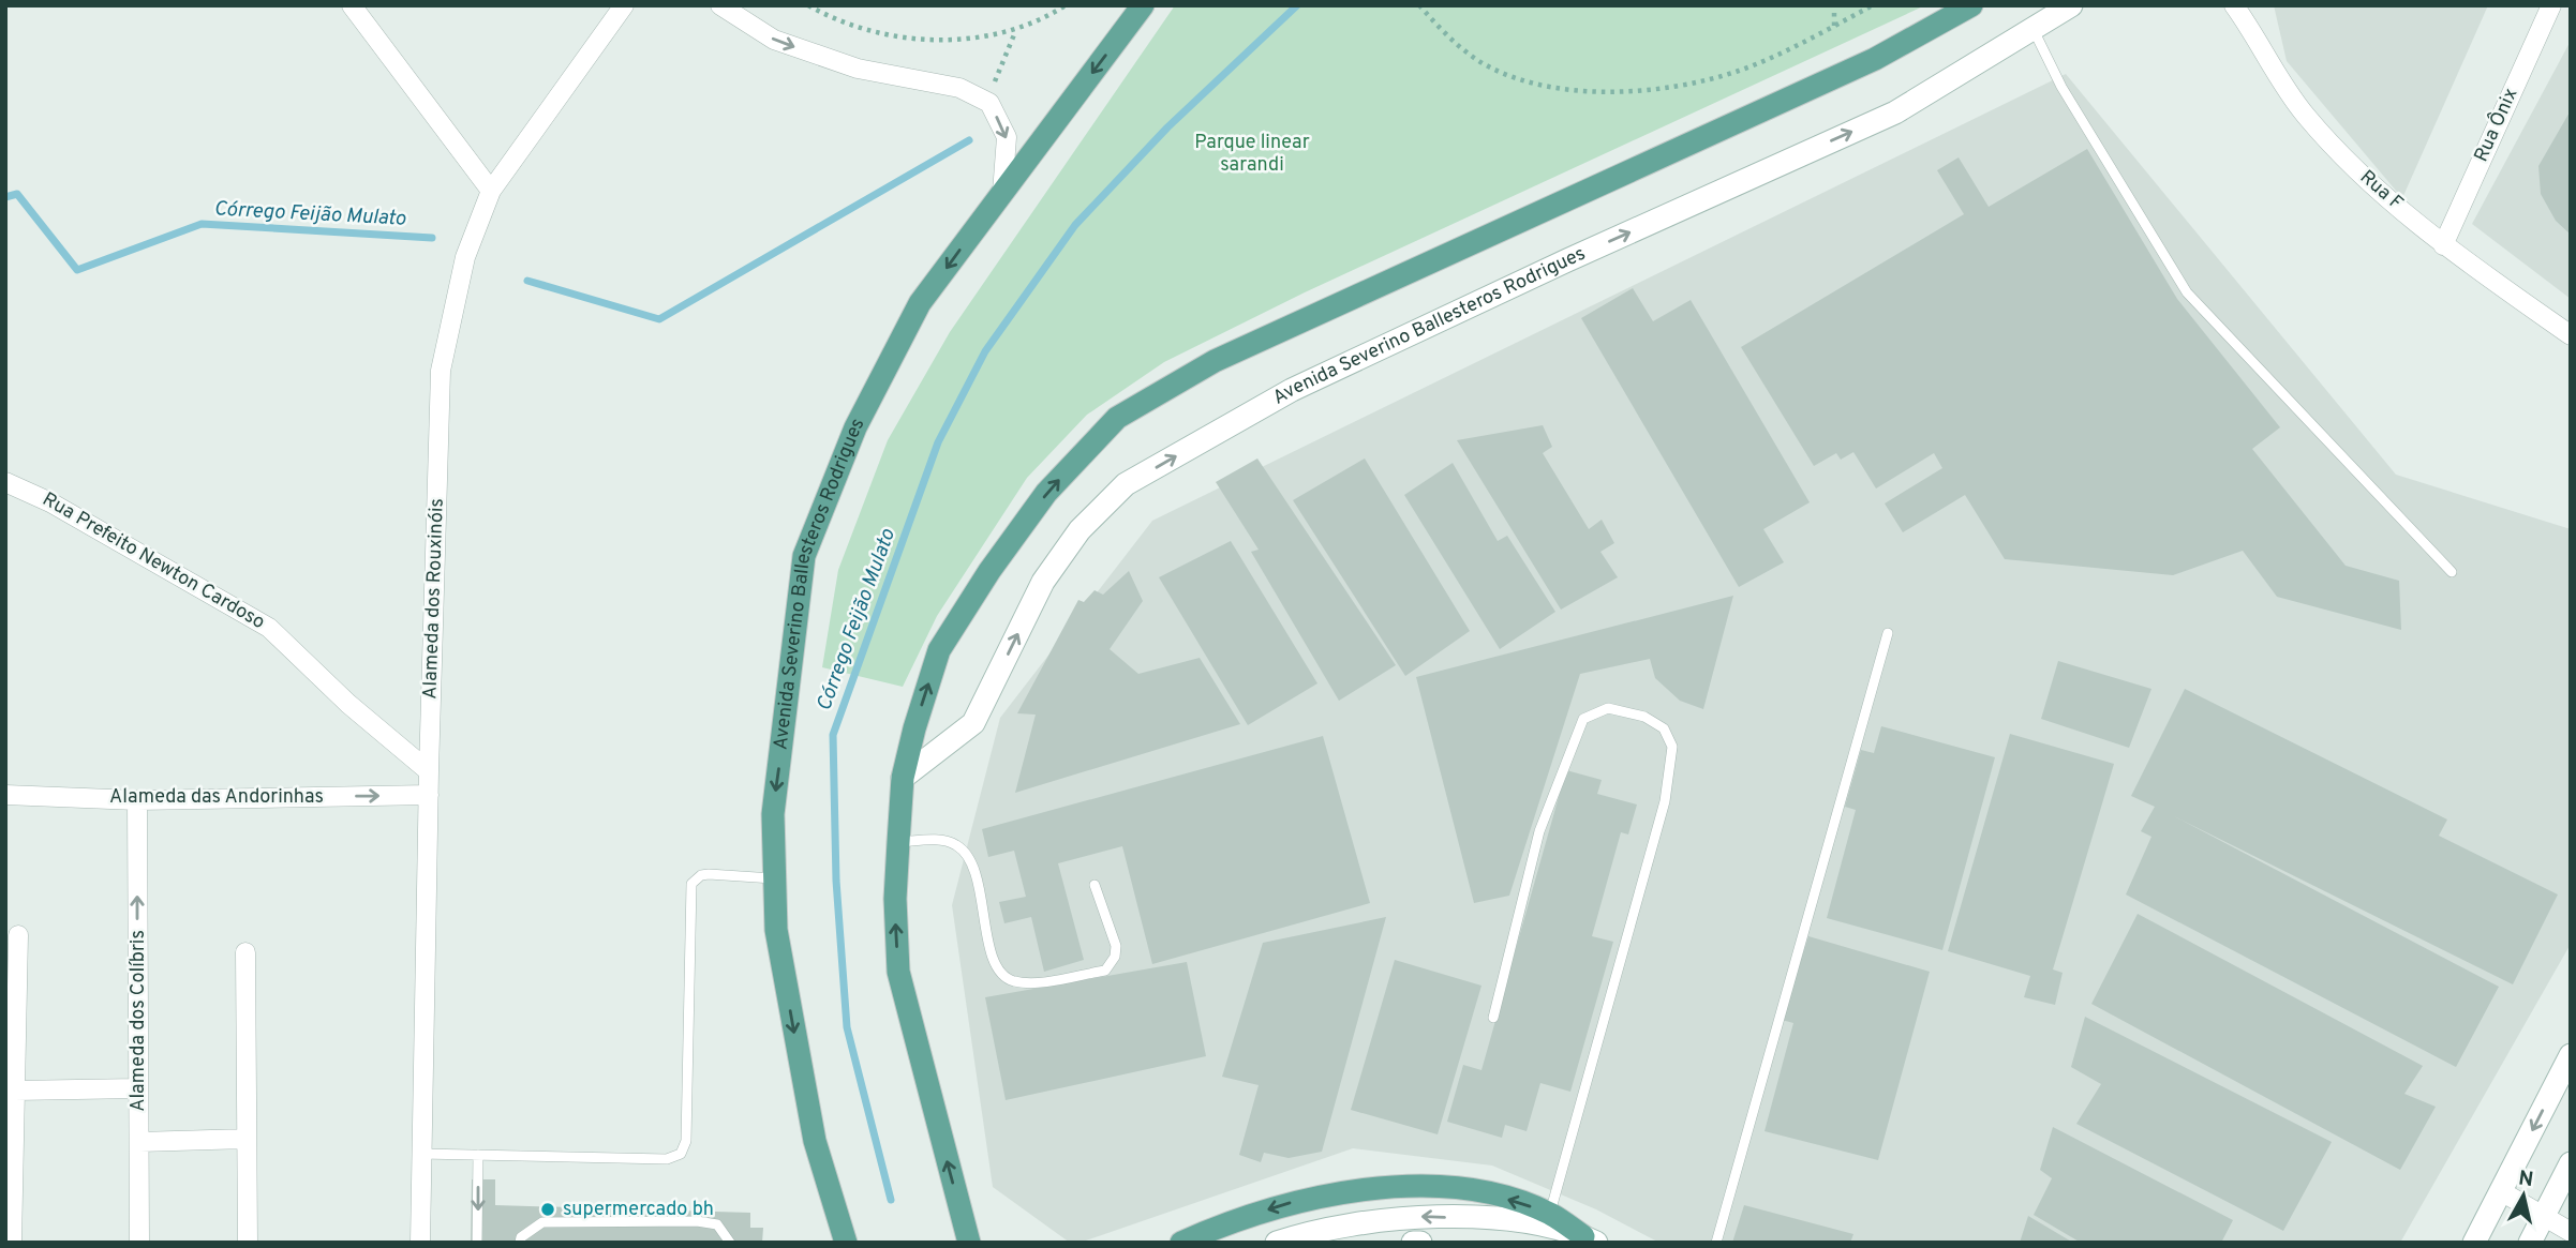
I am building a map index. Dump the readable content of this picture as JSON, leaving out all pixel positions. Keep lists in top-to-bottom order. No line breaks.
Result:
{"streets":{"main road":["Avenida Severino Ballesteros Rodrigues"],"street":["Rua Ônix","Rua F","Rua Prefeito Newton Cardoso","Alameda dos Rouxinóis","Alameda das Andorinhas","Alameda dos Colíbris"]},"crossings":[["Rua Ônix","Rua F"],["Rua Prefeito Newton Cardoso","Alameda dos Rouxinóis"],["Alameda dos Rouxinóis","Alameda das Andorinhas"],["Alameda das Andorinhas","Alameda dos Colíbris"]],"one_way":["Alameda das Andorinhas"],"water":["Córrego Feijão Mulato"],"parks":["Parque linear sarandi"],"places":["supermercado bh"],"north":"top"}
